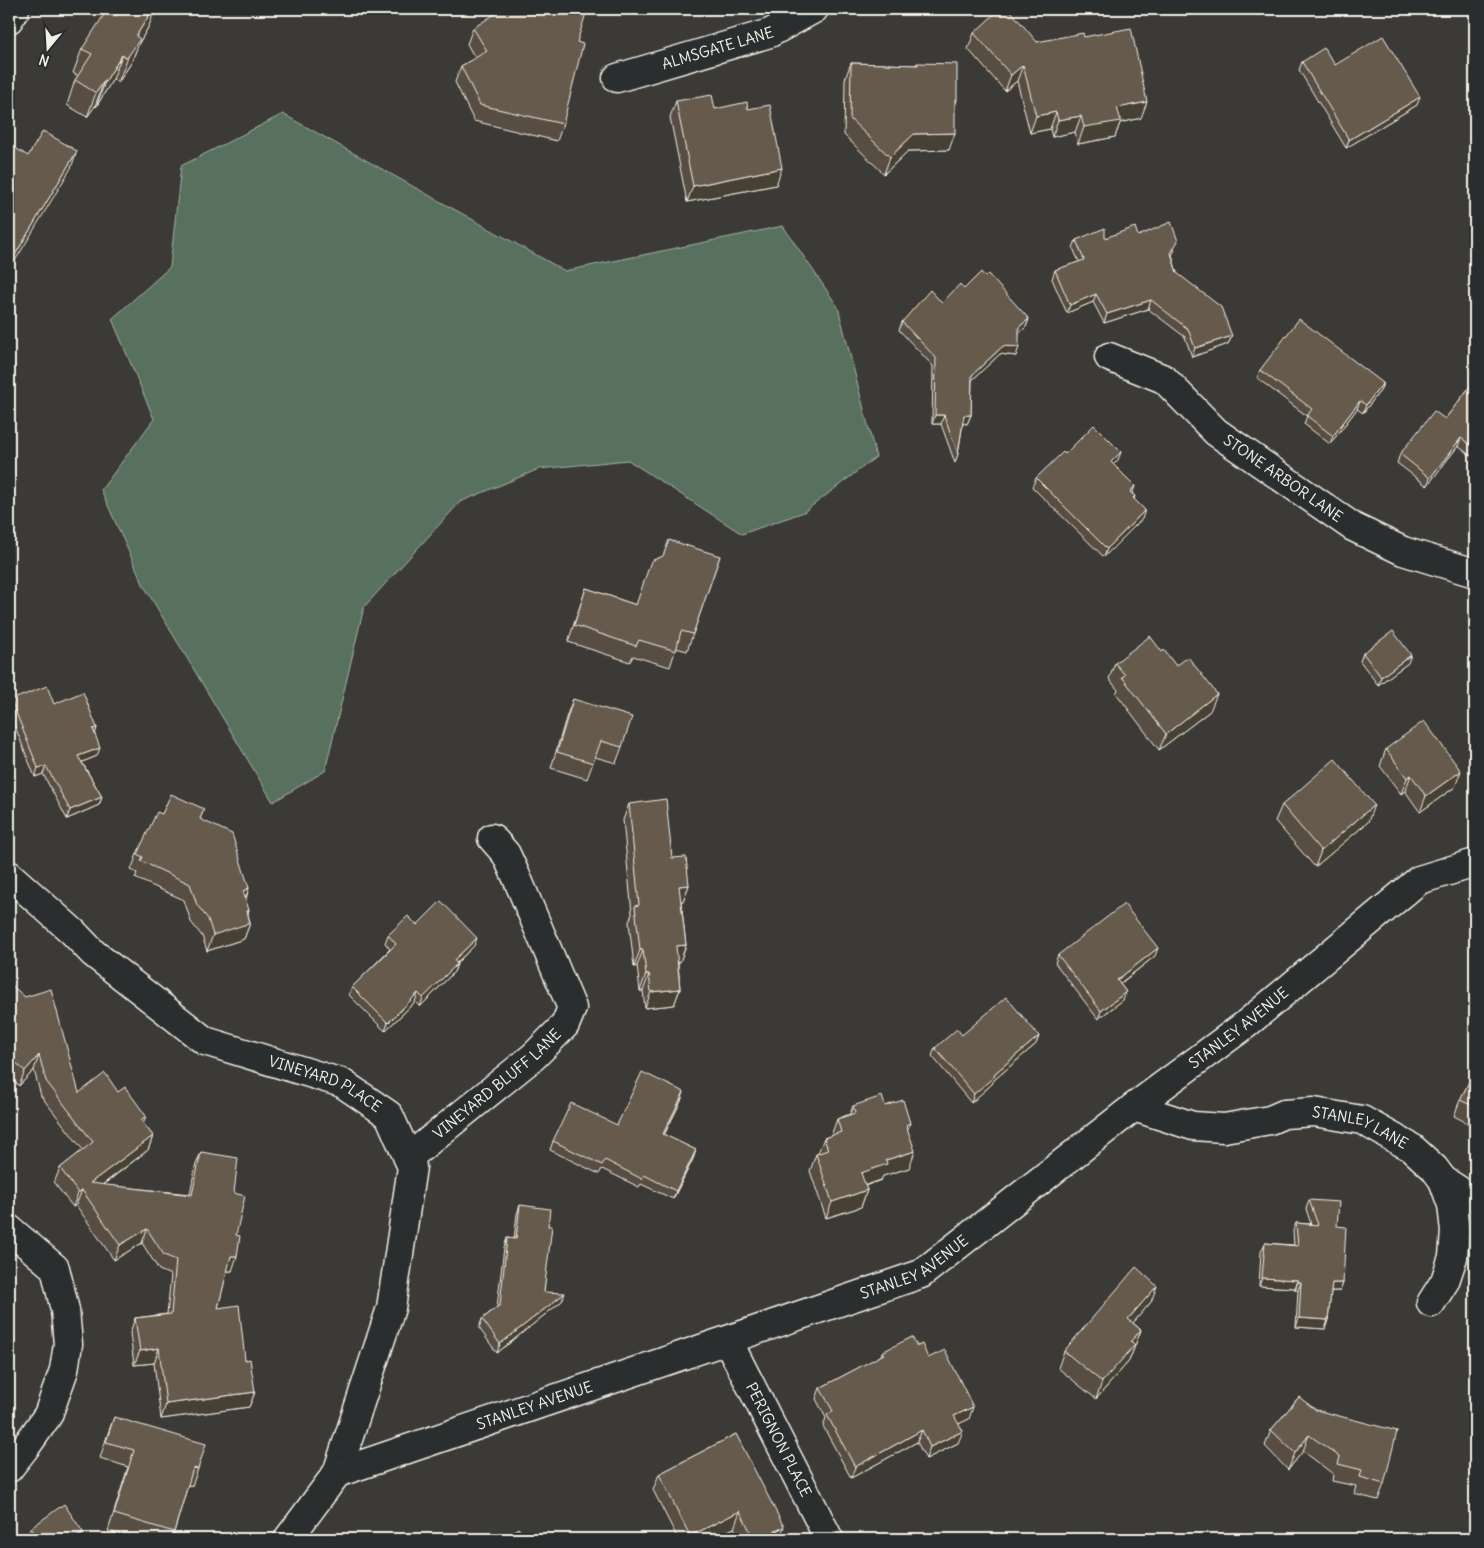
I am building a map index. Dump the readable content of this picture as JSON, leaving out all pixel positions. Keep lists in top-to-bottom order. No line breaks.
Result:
{"streets":{"street":["ALMSGATE LANE","STONE ARBOR LANE","STANLEY AVENUE","VINEYARD BLUFF LANE","VINEYARD PLACE","STANLEY LANE","PERIGNON PLACE"]},"crossings":[["STANLEY AVENUE","VINEYARD PLACE"],["STANLEY AVENUE","STANLEY LANE"],["STANLEY AVENUE","PERIGNON PLACE"],["VINEYARD BLUFF LANE","VINEYARD PLACE"]],"north":"bottom"}
